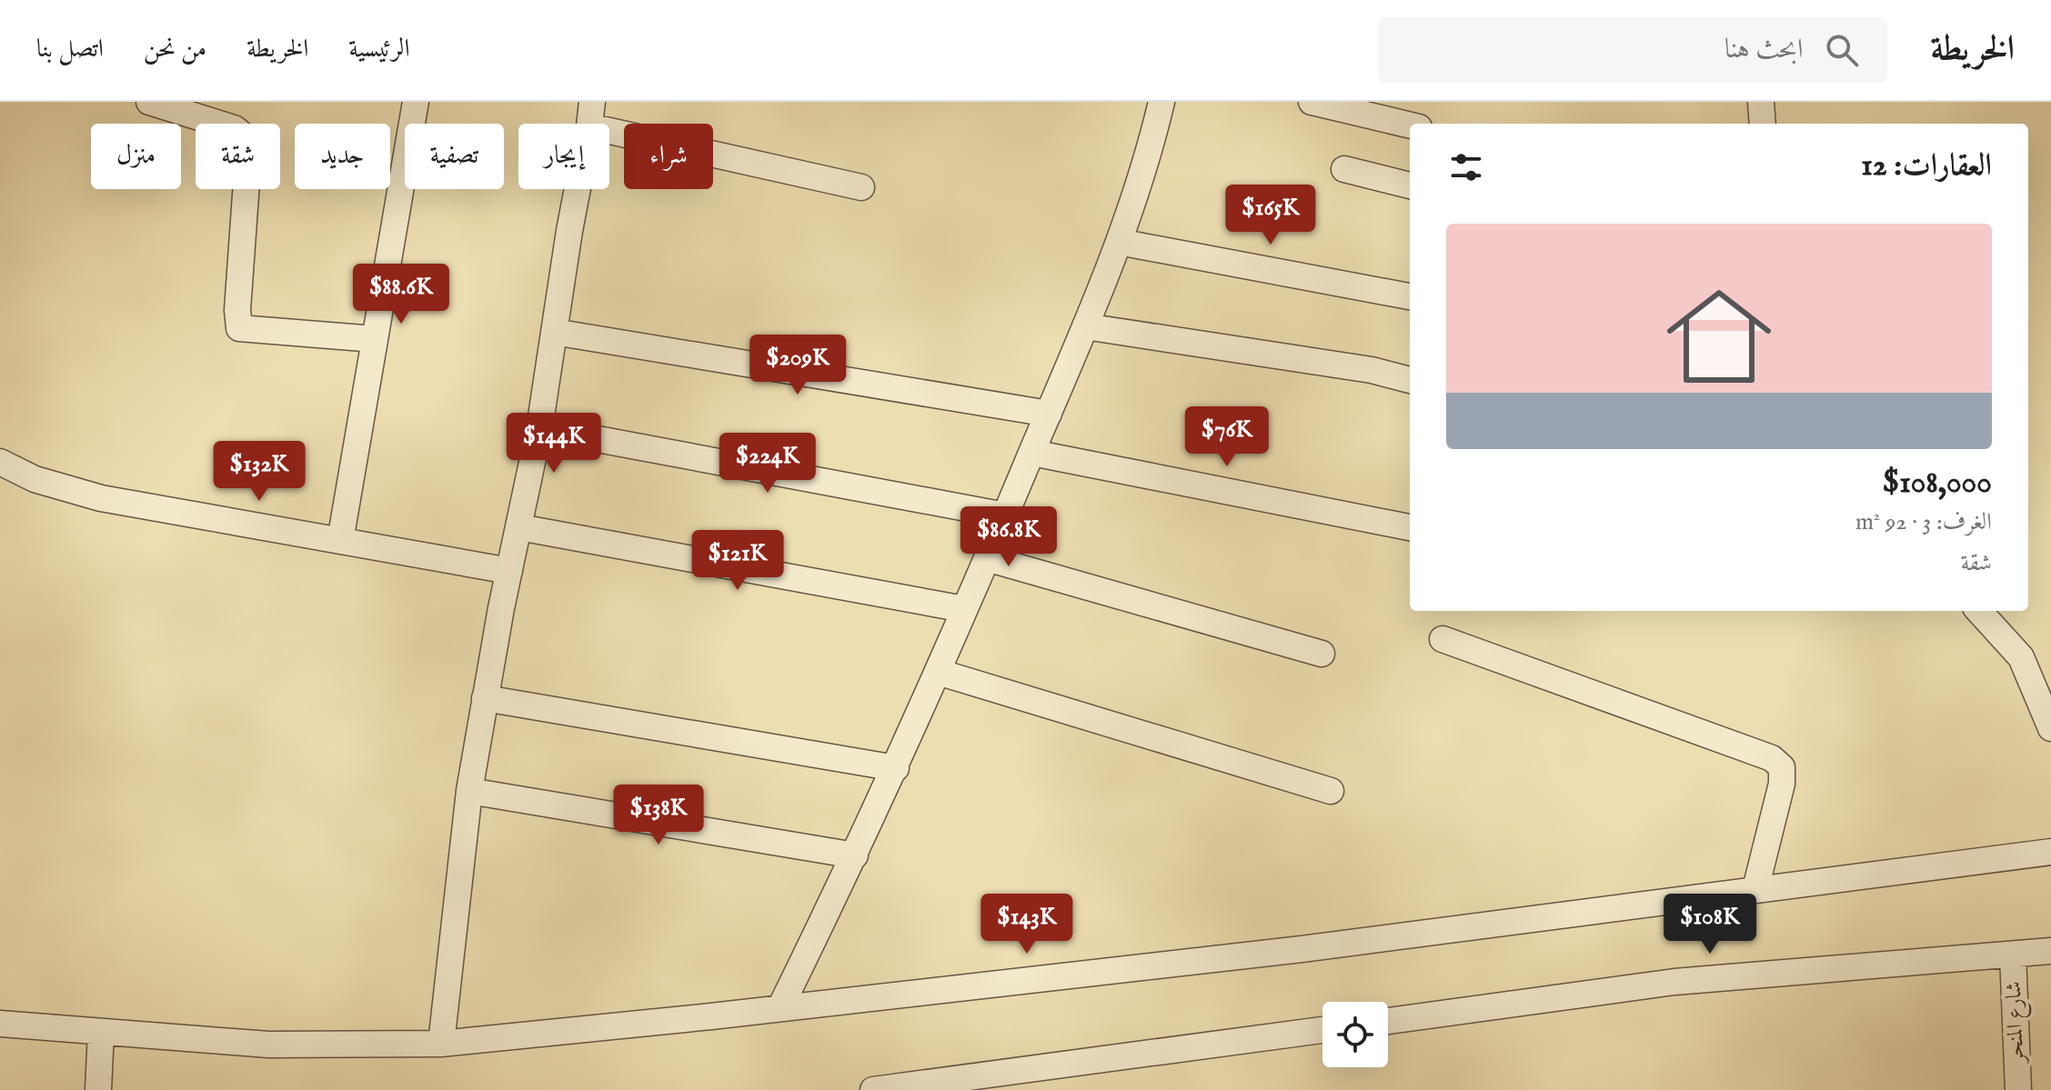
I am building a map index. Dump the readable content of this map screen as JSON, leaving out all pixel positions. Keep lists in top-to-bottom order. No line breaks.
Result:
{"streets":{"street":["شارع المنحر"]},"page":{"header":"الخريطة","search":"ابحث هنا","nav":["الرئيسية","الخريطة","من نحن","اتصل بنا"],"chip":["شراء","إيجار","تصفية","جديد","شقة","منزل"],"heading":"العقارات: 12","price":["$165K","$88.6K","$209K","$76K","$144K","$224K","$132K","$86.8K","$121K","$138K","$143K","$108K"],"list":[{"name":"$108,000","note":"الغرف: 3 · 92 m² · شقة"}]}}
